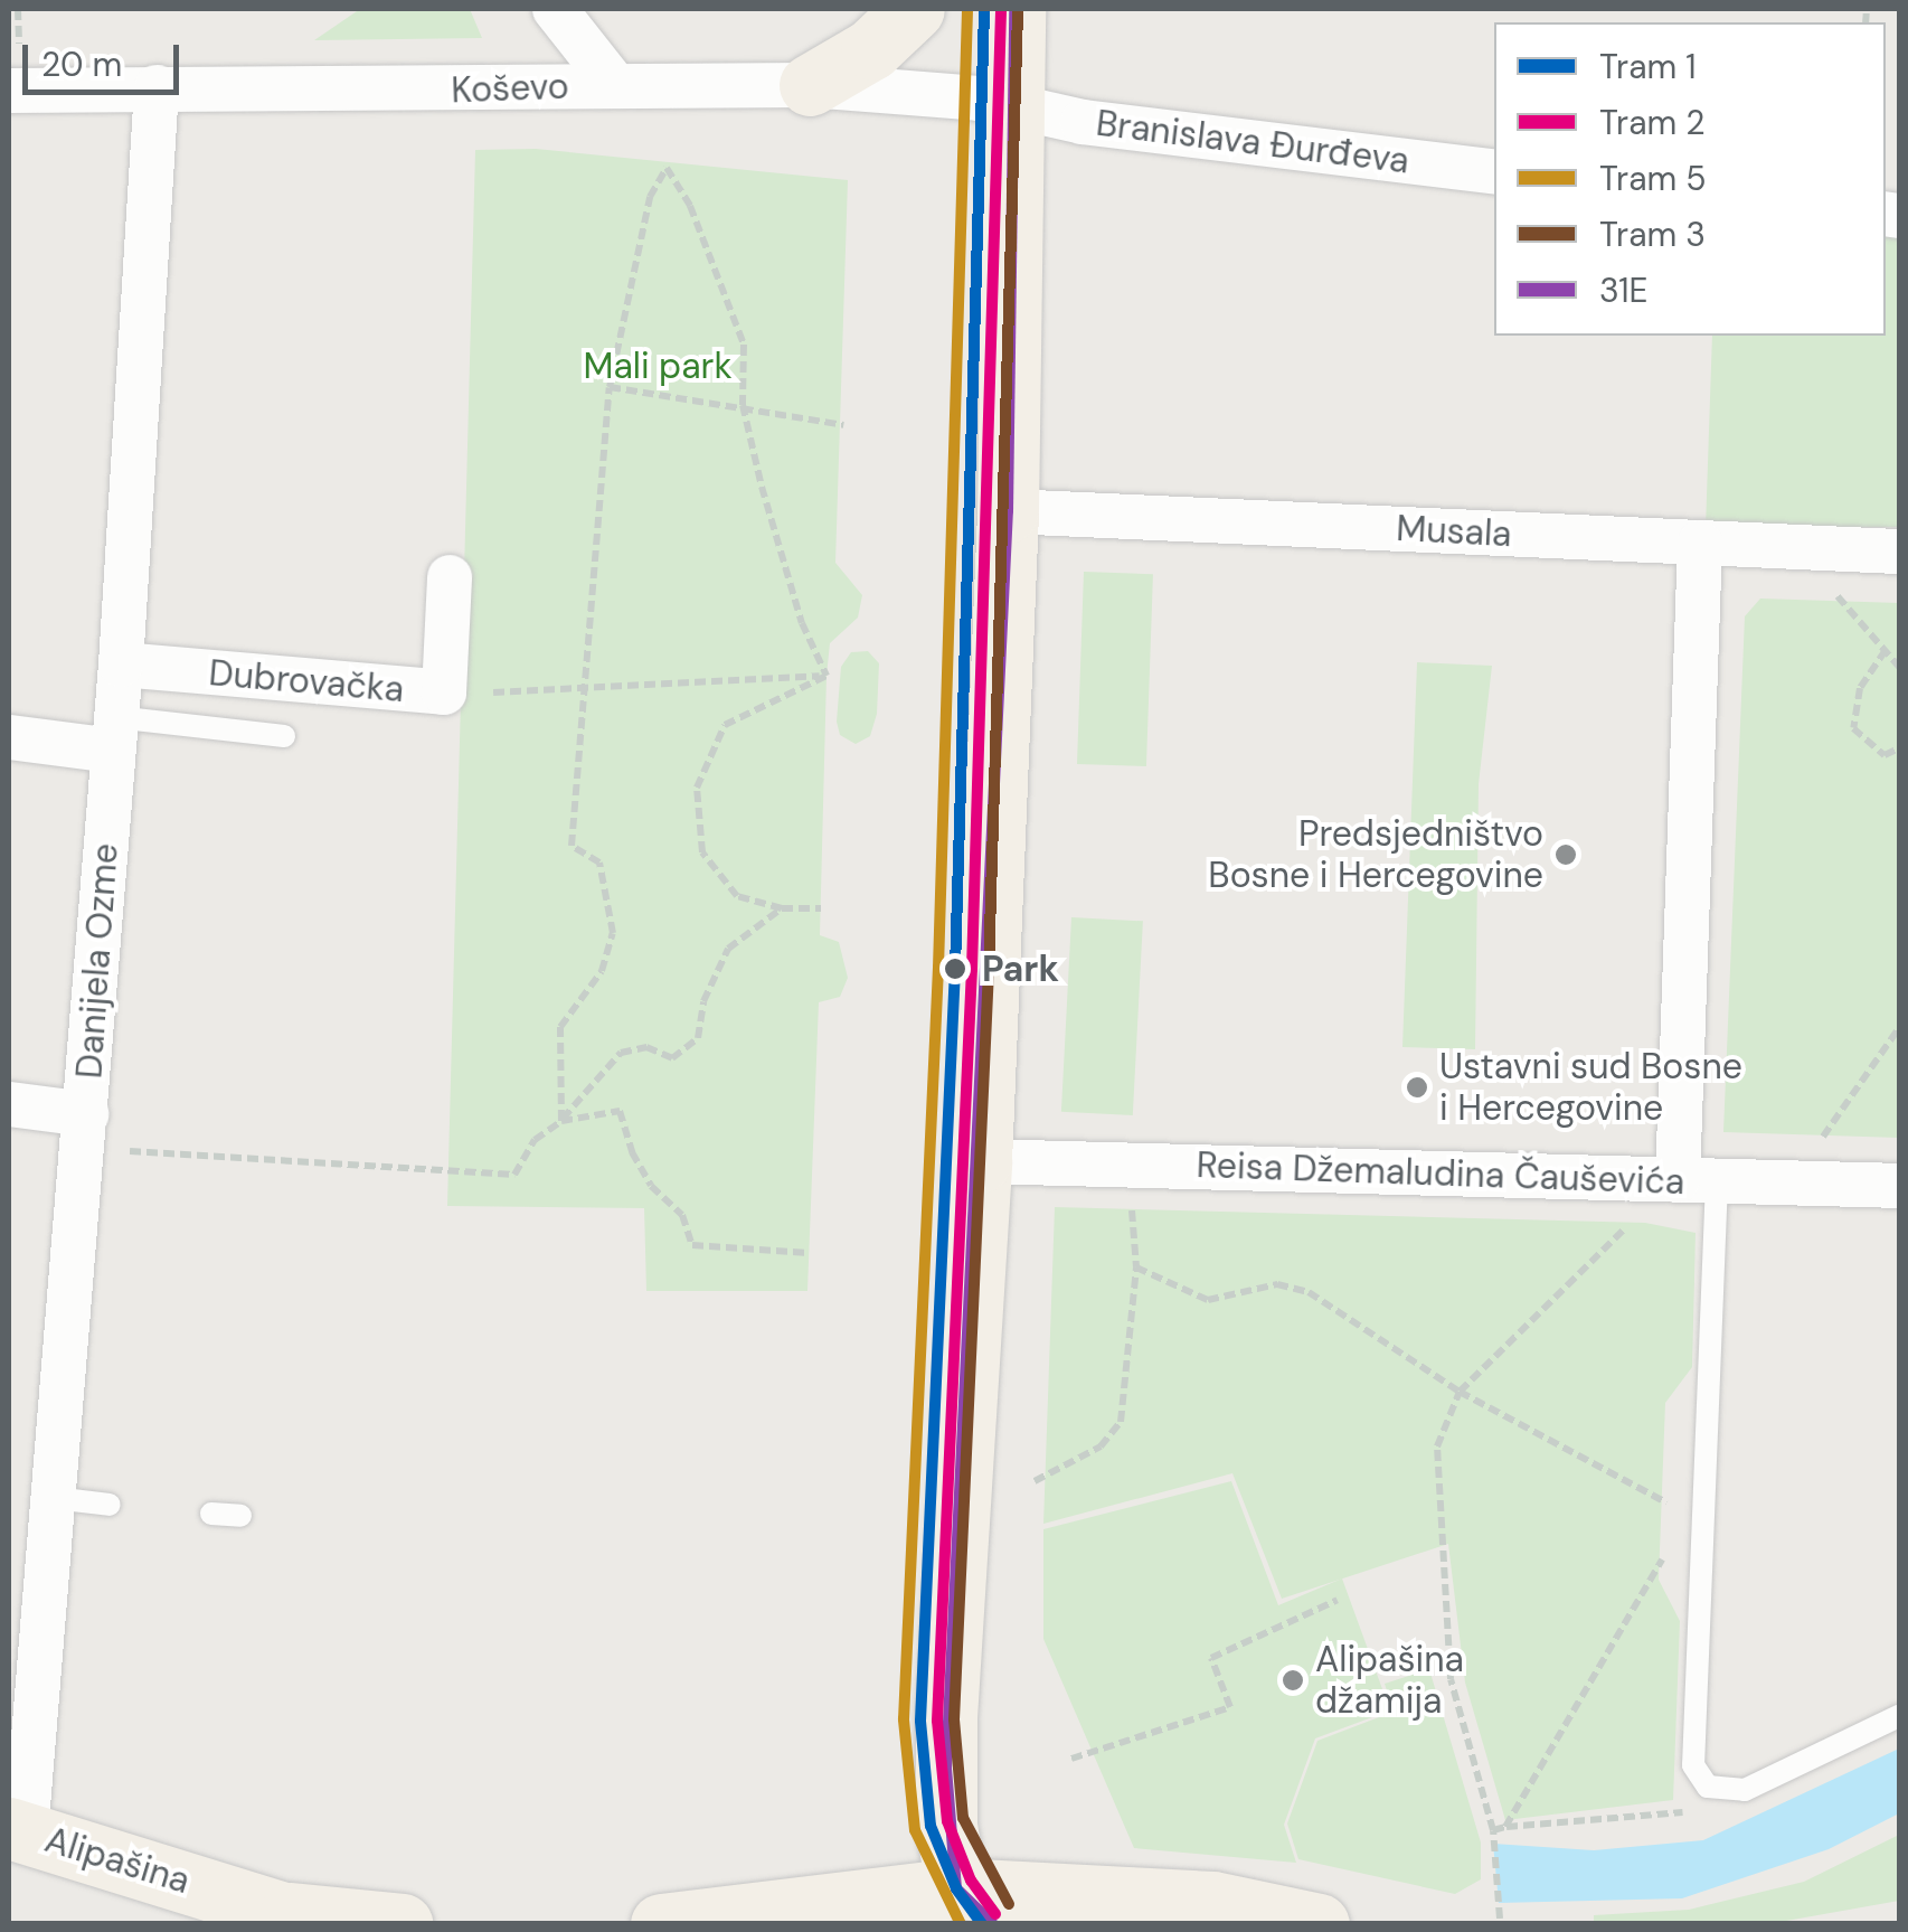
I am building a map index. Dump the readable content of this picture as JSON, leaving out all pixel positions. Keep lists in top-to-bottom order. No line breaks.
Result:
{"streets":{"main road":["Alipašina"],"street":["Koševo","Branislava Đurđeva","Musala","Dubrovačka","Danijela Ozme","Reisa Džemaludina Čauševića"]},"crossings":[["Koševo","Branislava Đurđeva"],["Koševo","Danijela Ozme"],["Dubrovačka","Danijela Ozme"],["Danijela Ozme","Alipašina"]],"parks":["Mali park"],"places":["Predsjedništvo Bosne i Hercegovine","Park","Ustavni sud Bosne i Hercegovine","Alipašina džamija"],"lines":["tram line 1","tram line 2","tram line 5","transit line 31E","tram line 3"],"legend":["Tram 1","Tram 2","Tram 5","Tram 3","31E"],"scale_bar":"20 m"}
